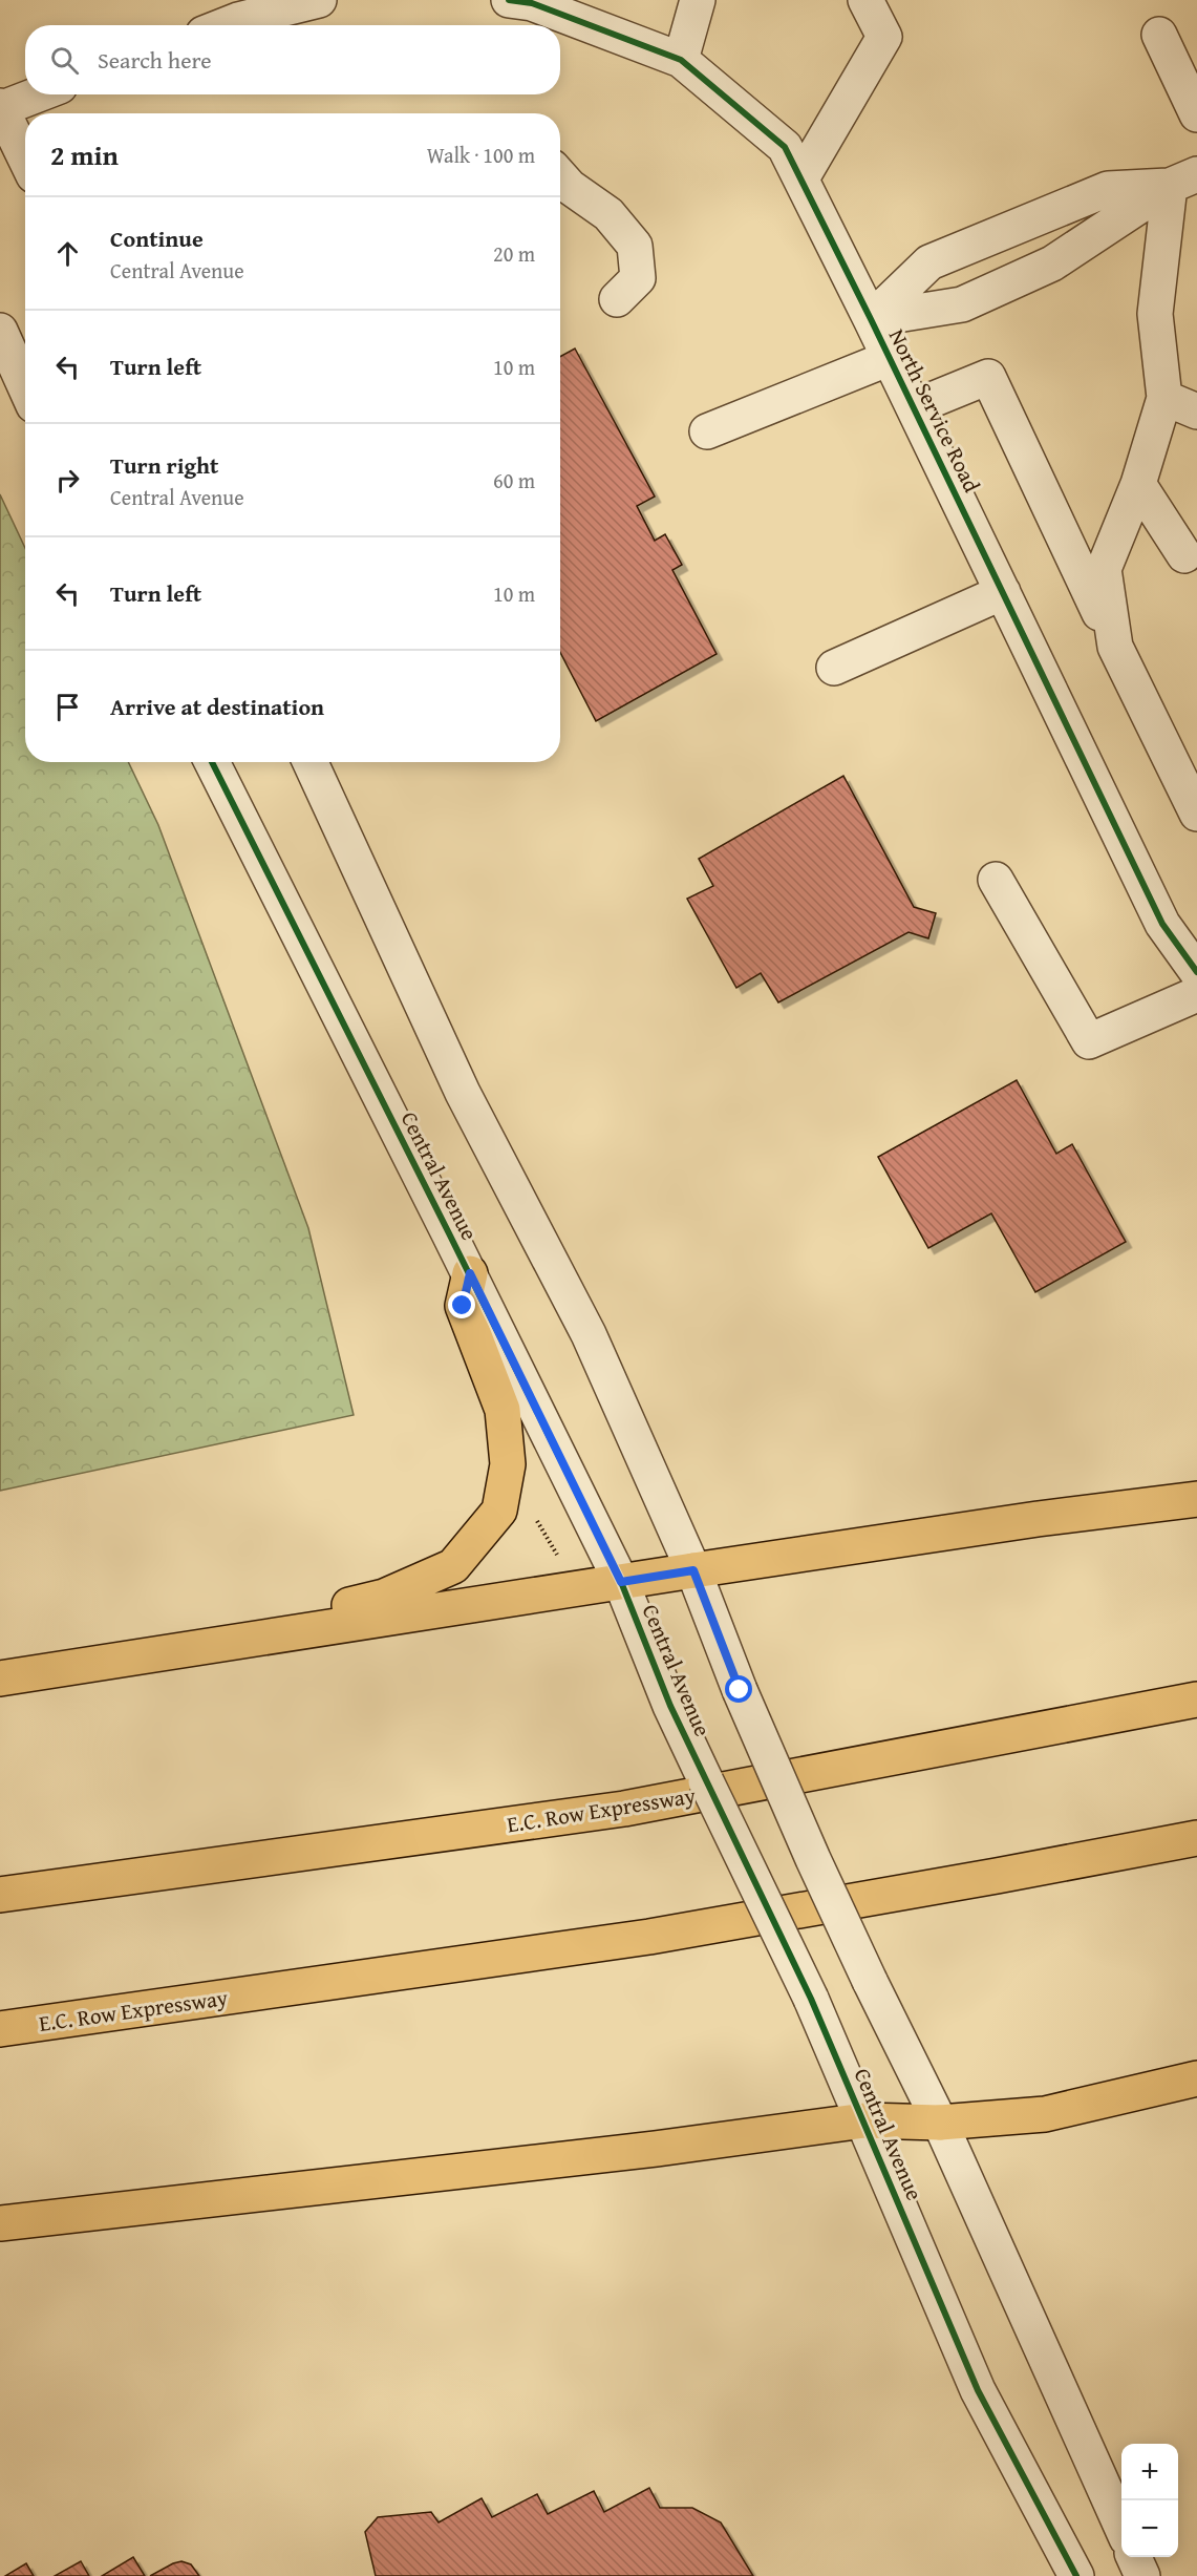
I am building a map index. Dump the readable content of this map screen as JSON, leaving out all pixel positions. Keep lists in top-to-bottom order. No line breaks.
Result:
{"streets":{"main road":["E.C. Row Expressway"],"street":["North Service Road","Central Avenue"]},"page":{"search":"Search here","heading":["2 min","Walk · 100 m"],"list":[["Continue","Central Avenue","20 m"],["Turn left","10 m"],["Turn right","Central Avenue","60 m"],["Turn left","10 m"],"Arrive at destination"],"map_buttons":["+","−"]}}
